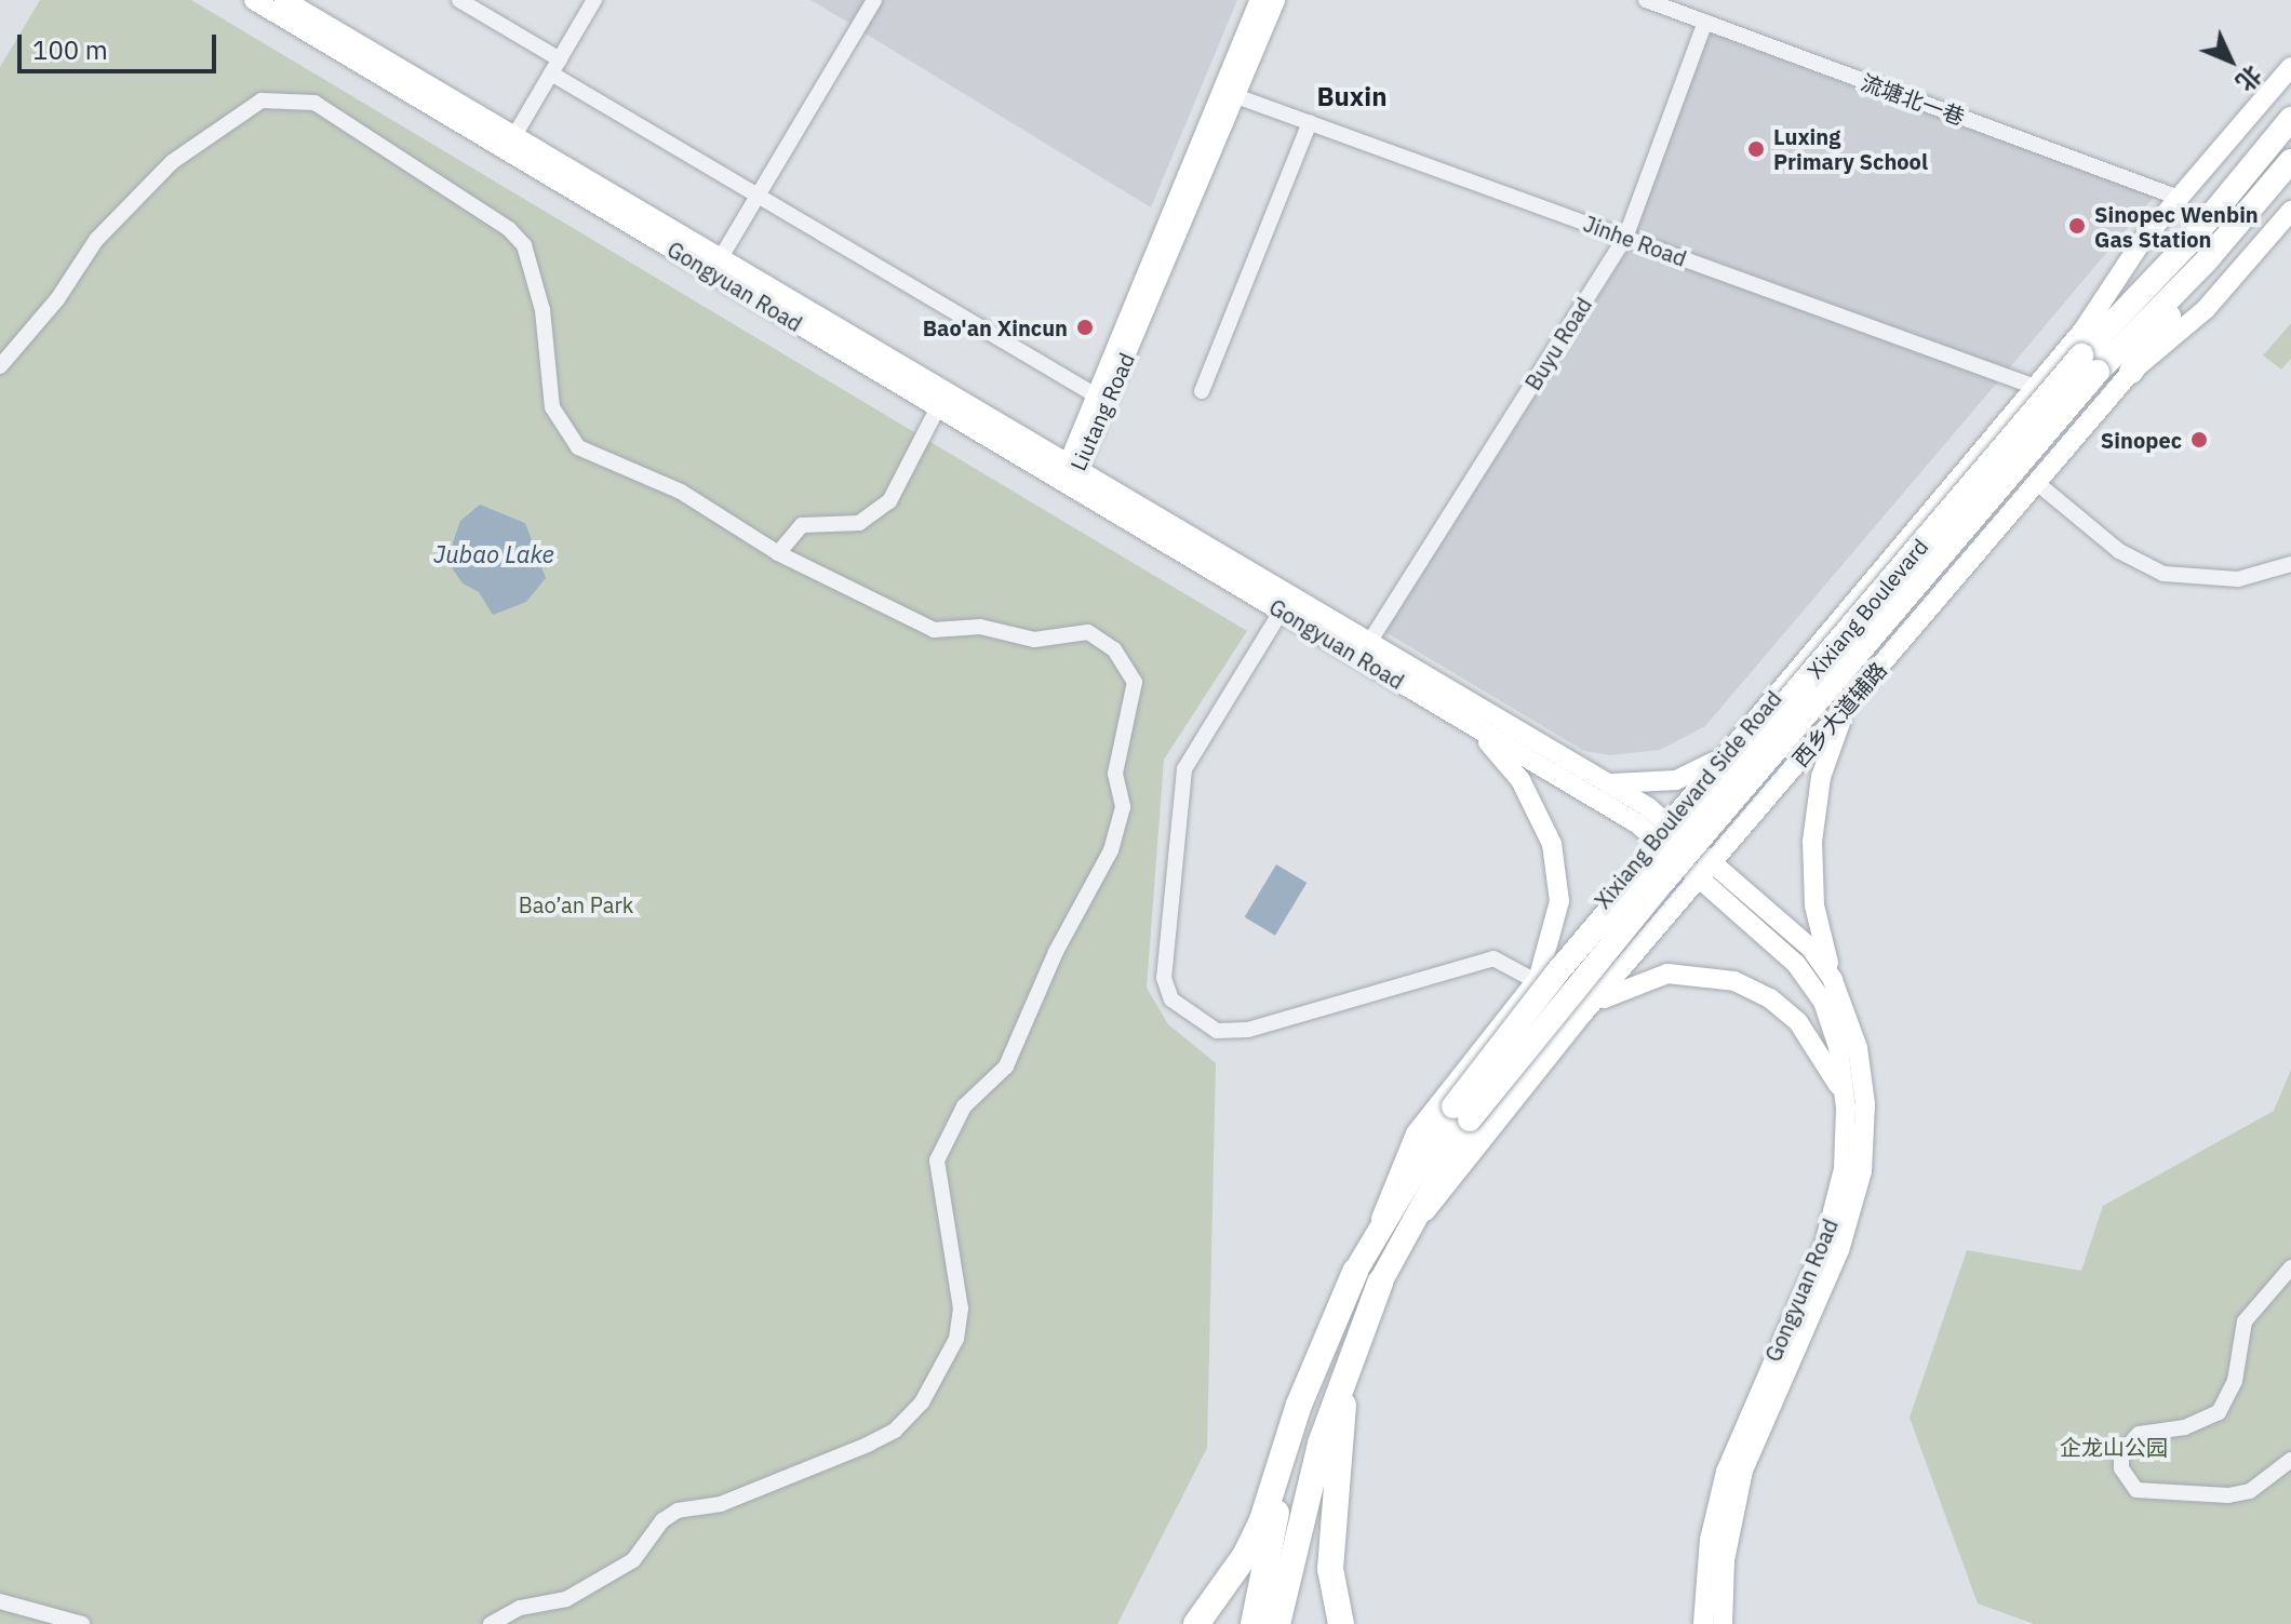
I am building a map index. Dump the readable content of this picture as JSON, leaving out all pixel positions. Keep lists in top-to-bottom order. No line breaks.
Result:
{"streets":{"main road":["Gongyuan Road","Liutang Road","Xixiang Boulevard","西乡大道辅路","Xixiang Boulevard Side Road"],"street":["流塘北一巷","Jinhe Road","Buyu Road"]},"crossings":[["流塘北一巷","Buyu Road"],["流塘北一巷","Xixiang Boulevard Side Road"],["Jinhe Road","Buyu Road"],["Jinhe Road","Liutang Road"],["Jinhe Road","Xixiang Boulevard Side Road"],["Gongyuan Road","Buyu Road"],["Gongyuan Road","Liutang Road"],["Gongyuan Road","西乡大道辅路"],["Gongyuan Road","Xixiang Boulevard Side Road"]],"districts":["Buxin"],"water":["Jubao Lake"],"parks":["Bao’an Park","企龙山公园"],"places":["Luxing Primary School","Sinopec Wenbin Gas Station","Bao'an Xincun","Sinopec"],"scale_bar":"100 m","north":"bottom right"}
